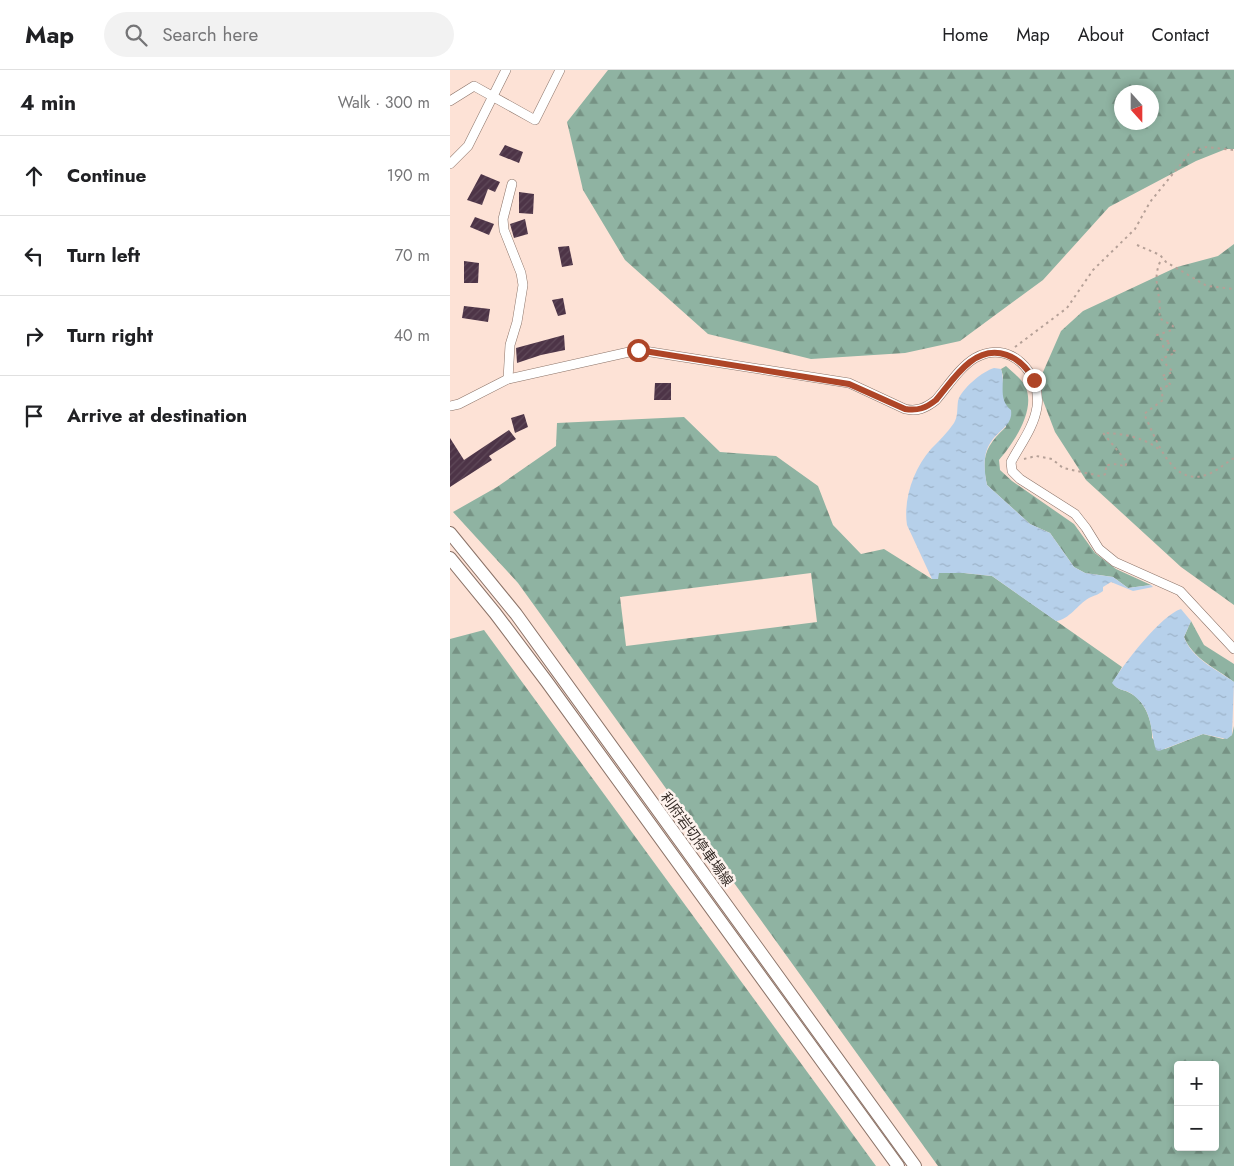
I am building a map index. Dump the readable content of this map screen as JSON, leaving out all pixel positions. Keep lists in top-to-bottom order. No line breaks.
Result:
{"streets":{"main road":["利府岩切停車場線"]},"north":"bottom","page":{"header":"Map","search":"Search here","nav":["Home","Map","About","Contact"],"heading":["4 min","Walk · 300 m"],"list":[["Continue","190 m"],["Turn left","70 m"],["Turn right","40 m"],"Arrive at destination"],"map_buttons":["+","−"]}}
